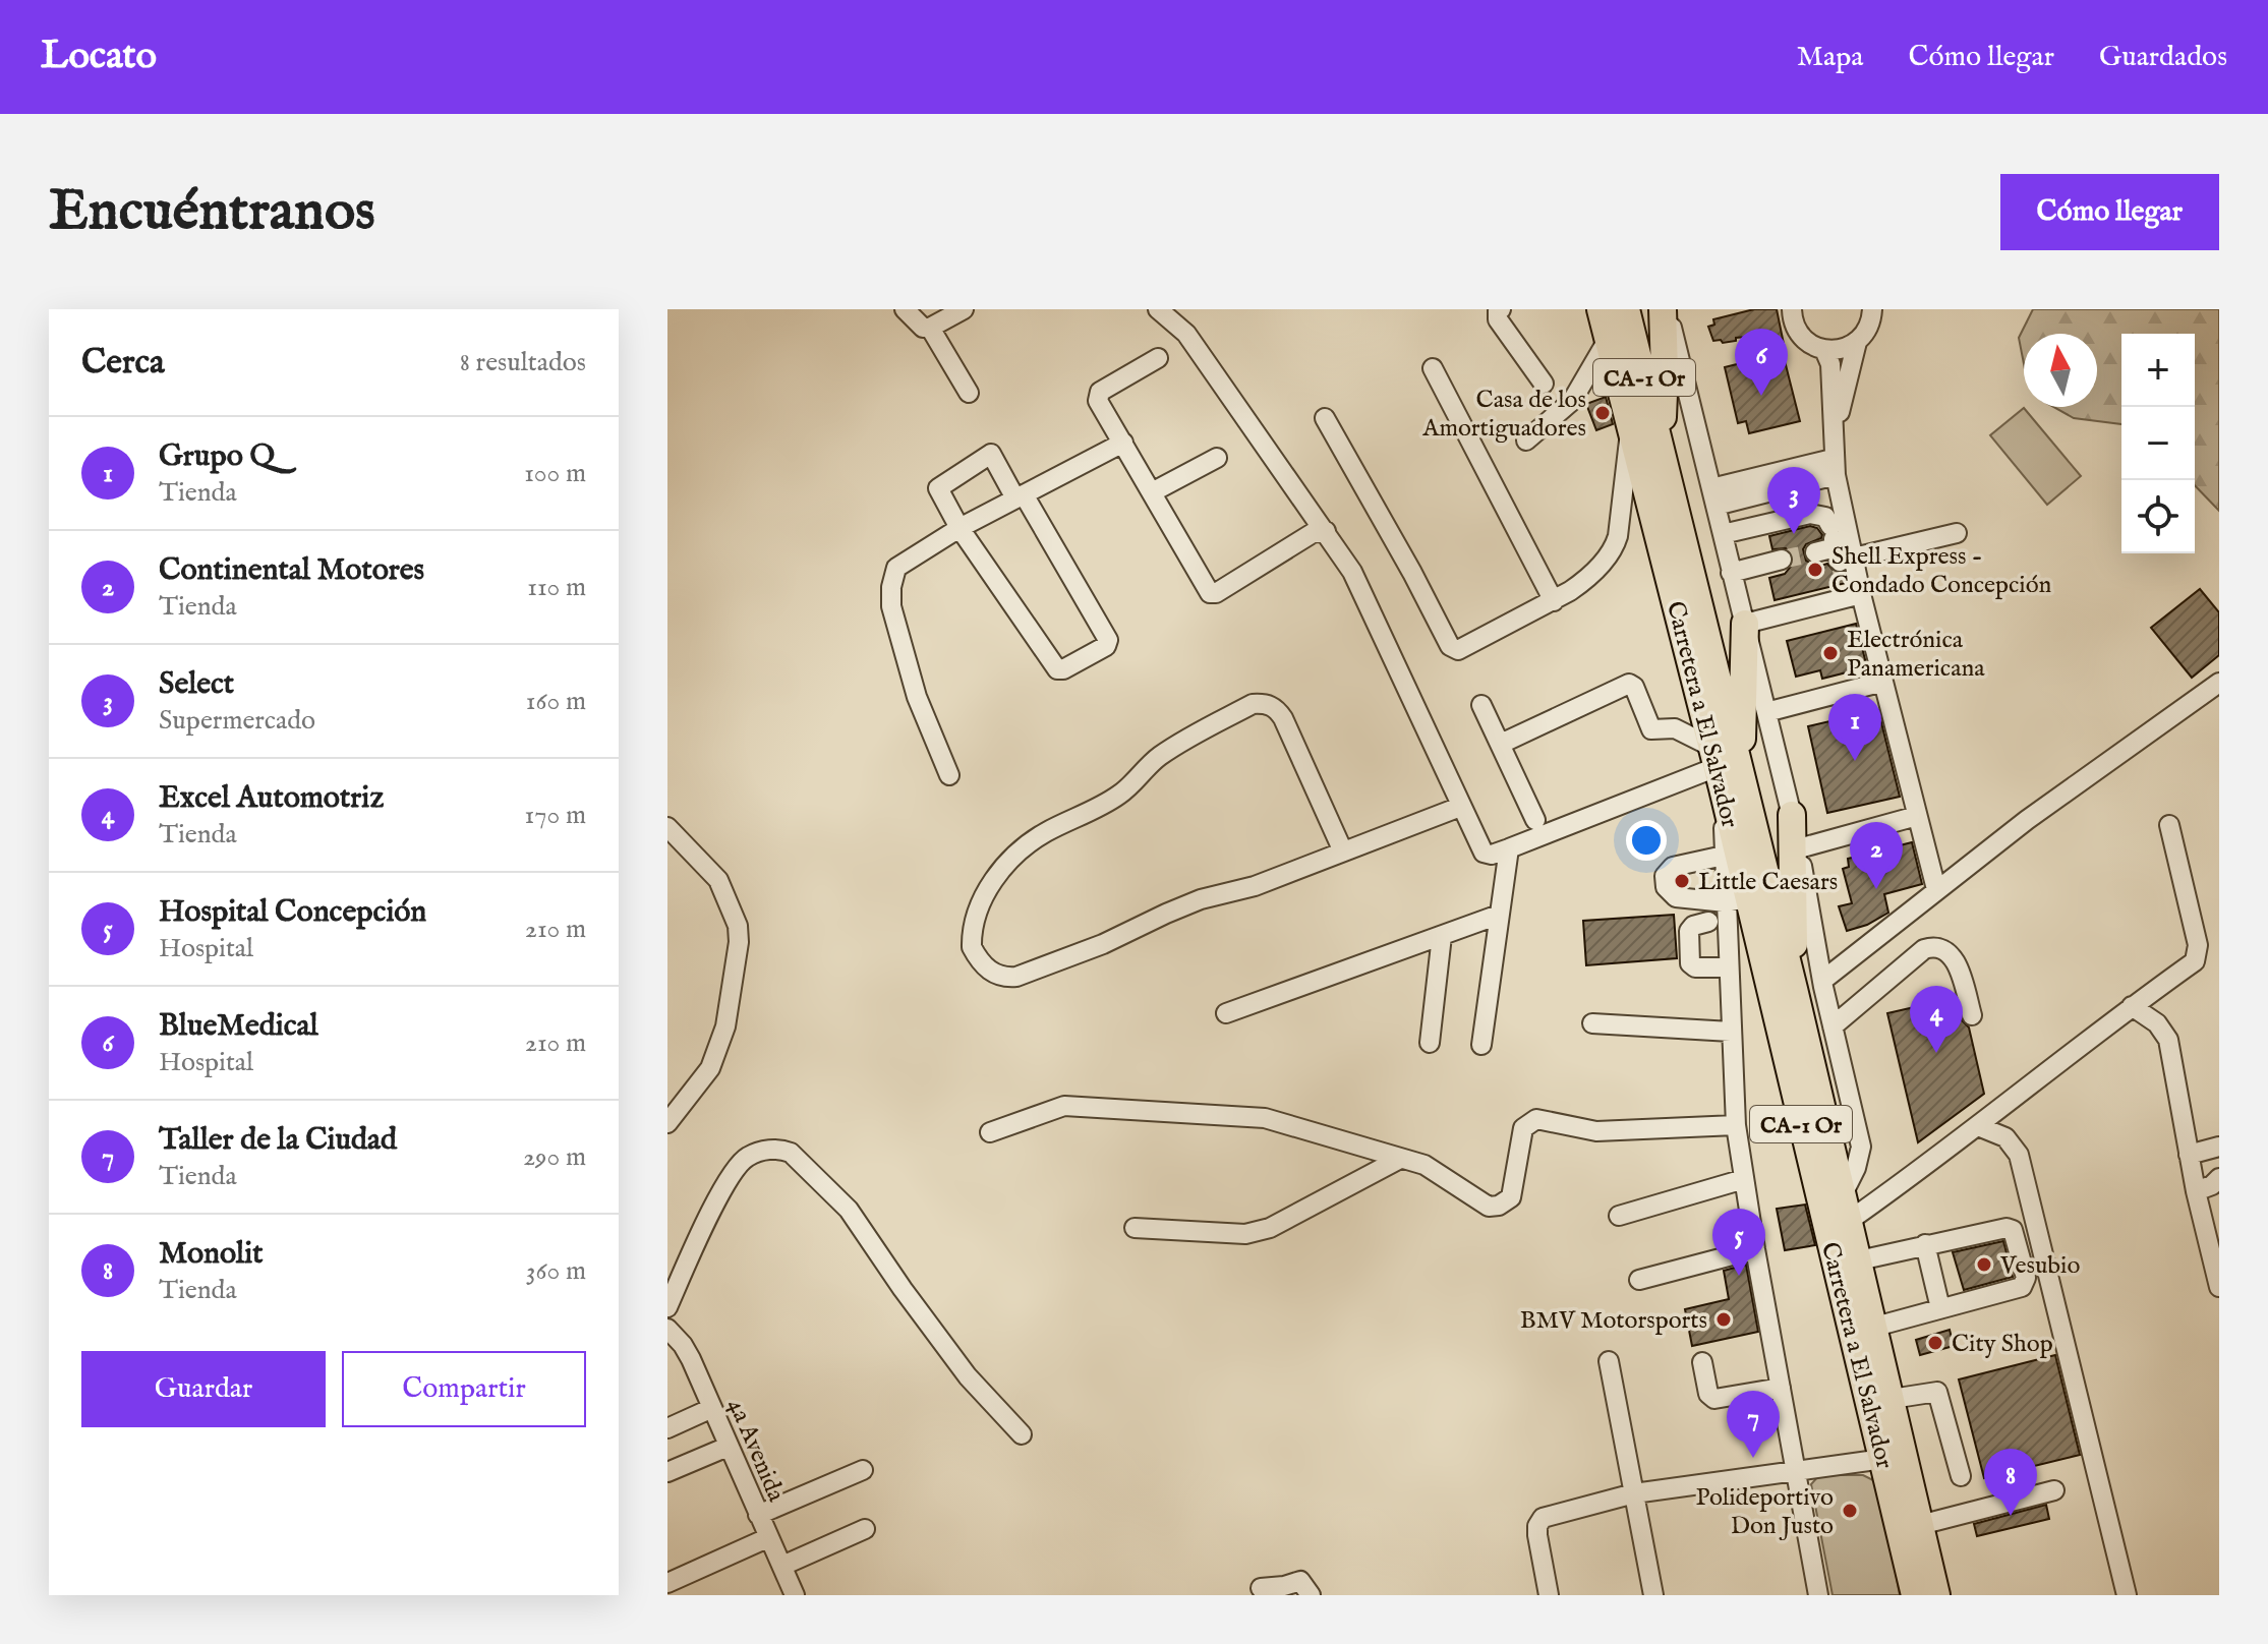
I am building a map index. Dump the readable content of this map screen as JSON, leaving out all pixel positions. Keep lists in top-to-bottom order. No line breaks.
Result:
{"streets":{"highway":["CA-1 Or","Carretera a El Salvador"],"street":["4a Avenida"]},"places":["Casa de los Amortiguadores","Shell Express - Condado Concepción","Electrónica Panamericana","Little Caesars","Vesubio","BMV Motorsports","City Shop","Polideportivo Don Justo"],"north":"top","page":{"header":"Locato","nav":["Mapa","Cómo llegar","Guardados"],"buttons":["Cómo llegar",["Guardar","Compartir"]],"title":"Encuéntranos","heading":["Cerca","8 resultados"],"pins":["6","3","1","2","4","5","7","8"],"map_buttons":["+","−"],"list":[{"mark":"1","name":"Grupo Q","note":"Tienda","value":"100 m"},{"mark":"2","name":"Continental Motores","note":"Tienda","value":"110 m"},{"mark":"3","name":"Select","note":"Supermercado","value":"160 m"},{"mark":"4","name":"Excel Automotriz","note":"Tienda","value":"170 m"},{"mark":"5","name":"Hospital Concepción","note":"Hospital","value":"210 m"},{"mark":"6","name":"BlueMedical","note":"Hospital","value":"210 m"},{"mark":"7","name":"Taller de la Ciudad","note":"Tienda","value":"290 m"},{"mark":"8","name":"Monolit","note":"Tienda","value":"360 m"}]}}
